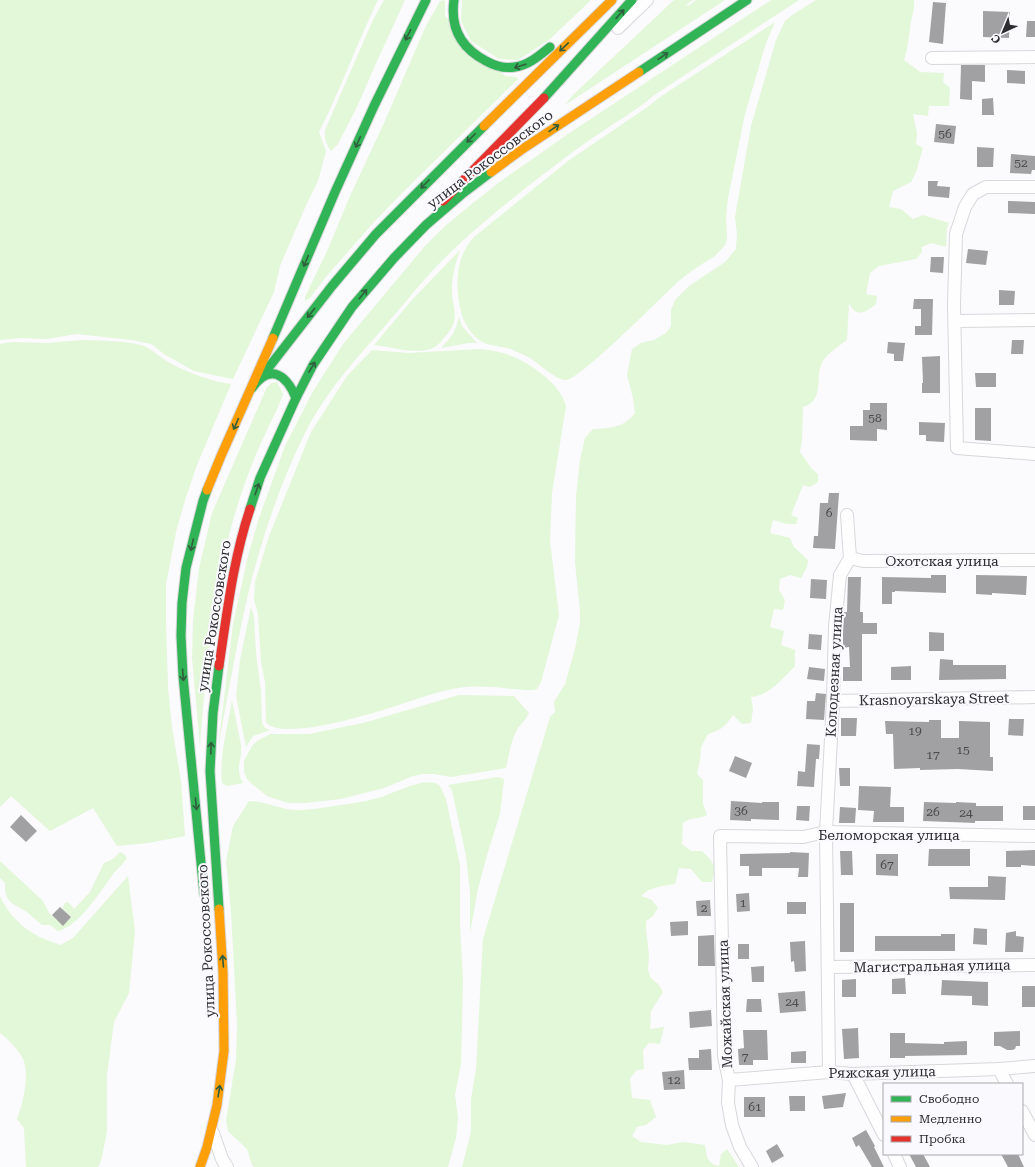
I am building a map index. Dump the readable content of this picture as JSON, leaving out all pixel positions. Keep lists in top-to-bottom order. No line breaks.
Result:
{"streets":{"main road":["улица Рокоссовского"],"street":["Охотская улица","Колодезная улица","Krasnoyarskaya Street","Беломорская улица","Магистральная улица","Можайская улица","Ряжская улица"]},"crossings":[["Охотская улица","Колодезная улица"],["Колодезная улица","Krasnoyarskaya Street"],["Колодезная улица","Беломорская улица"],["Колодезная улица","Магистральная улица"],["Колодезная улица","Ряжская улица"],["Беломорская улица","Можайская улица"],["Можайская улица","Ряжская улица"]],"house_numbers":["56","52","58","6","19","15","17","36","26","24","67","1","2","24","7","12","61"],"legend":["Свободно","Медленно","Пробка"],"north":"bottom left"}
